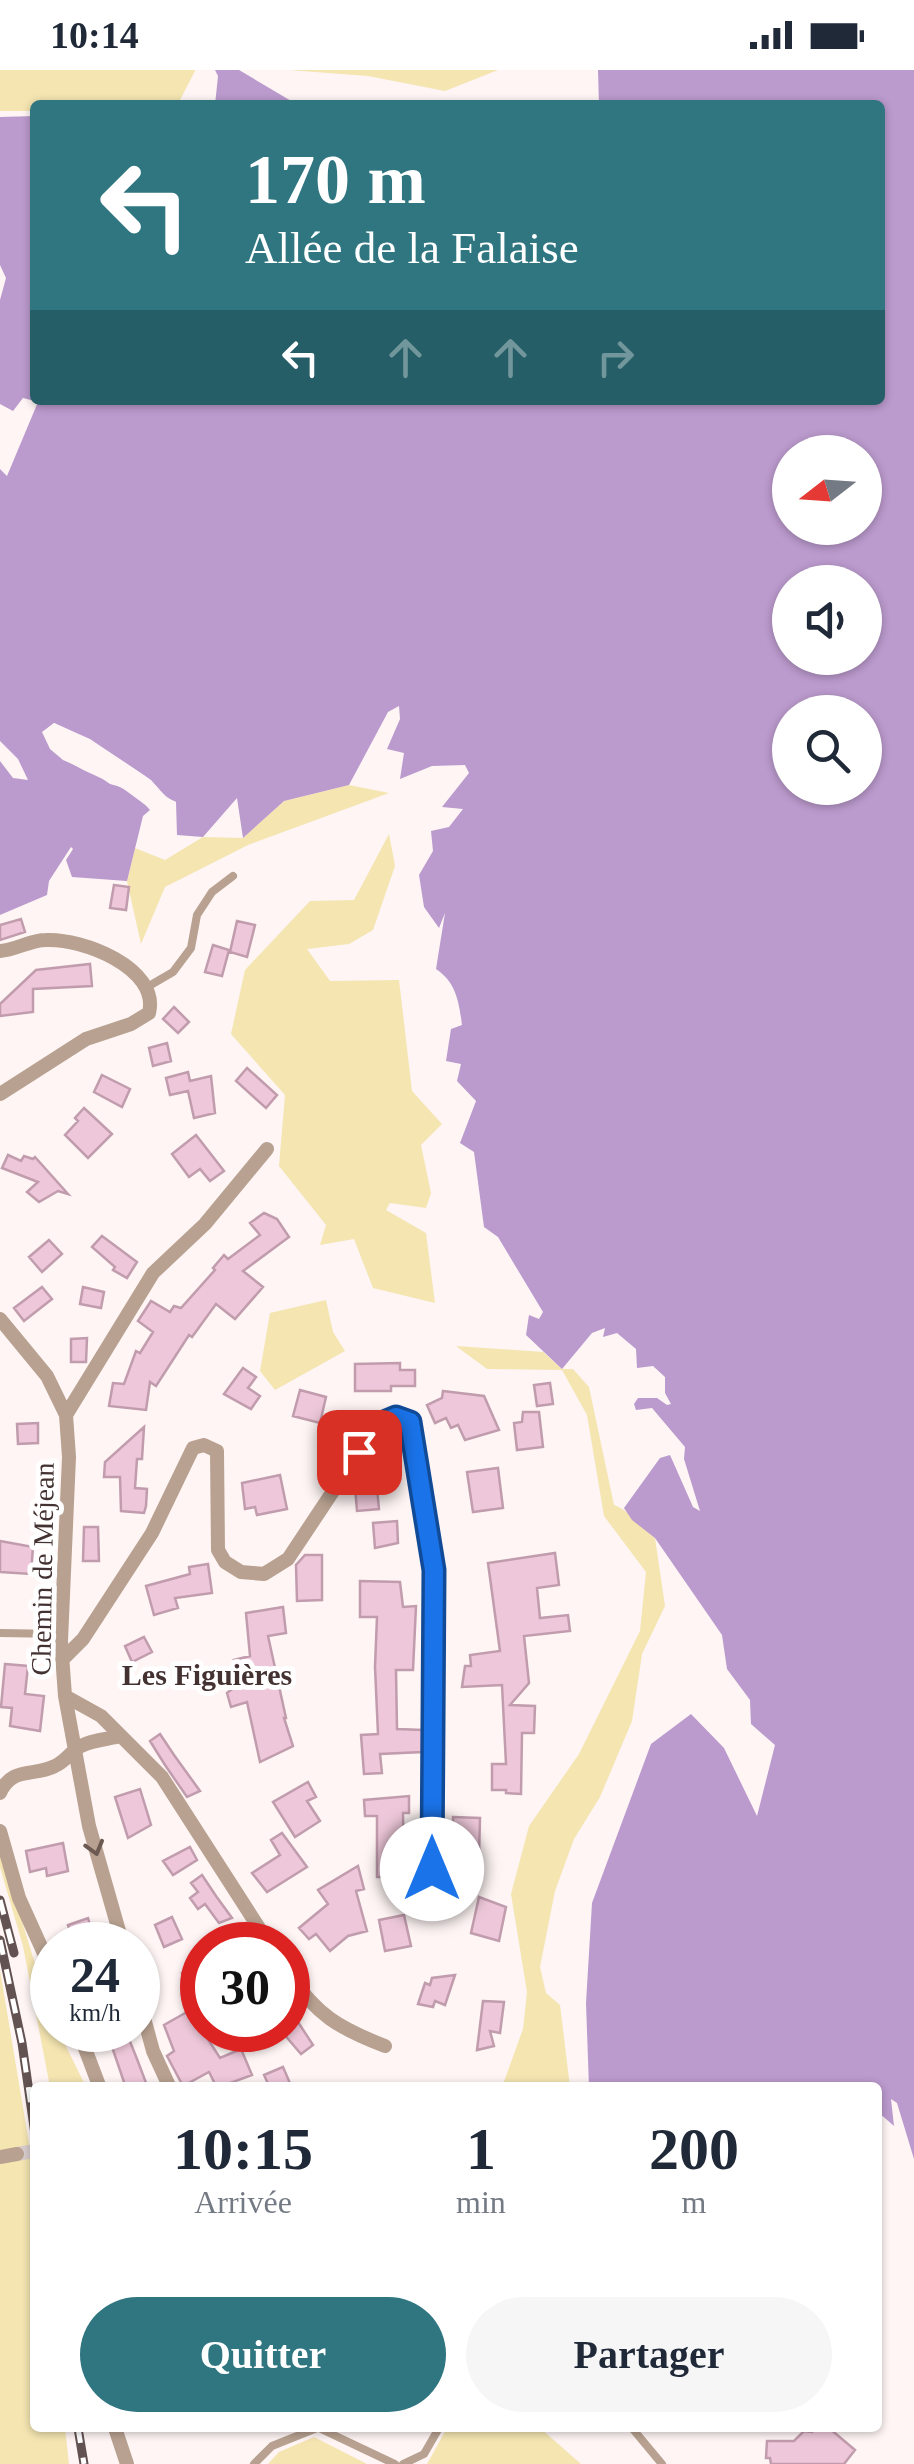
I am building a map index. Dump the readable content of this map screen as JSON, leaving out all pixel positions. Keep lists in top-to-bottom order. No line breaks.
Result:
{"streets":{"street":["Chemin de Méjean"]},"districts":["Les Figuières"],"north":"left","page":{"status":"10:14","turn":["170 m","Allée de la Falaise"],"speed":"24 km/h","limit":"30","eta":["10:15","Arrivée","1","min","200","m"],"buttons":["Quitter","Partager"]}}
